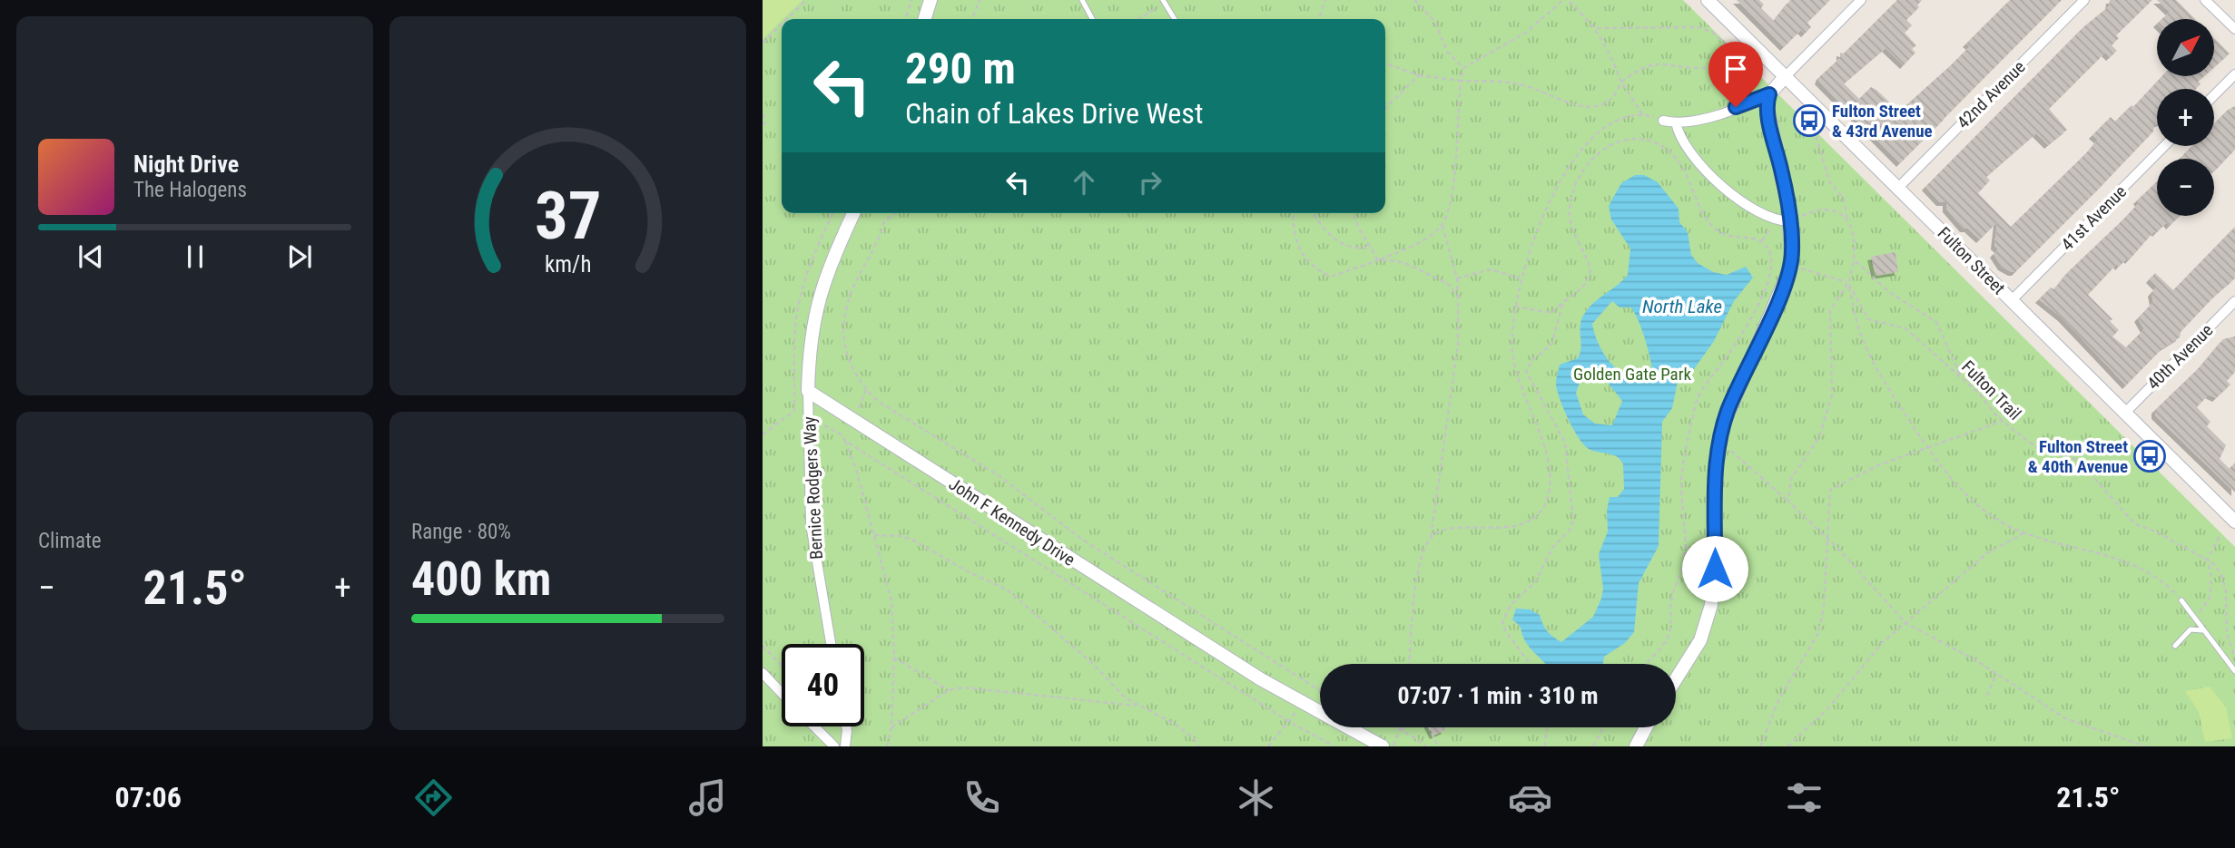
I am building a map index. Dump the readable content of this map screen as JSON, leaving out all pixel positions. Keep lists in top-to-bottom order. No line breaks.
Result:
{"streets":{"street":["42nd Avenue","41st Avenue","Fulton Street","40th Avenue","Bernice Rodgers Way","John F Kennedy Drive"],"path":["Fulton Trail"]},"crossings":[["42nd Avenue","Fulton Street"],["41st Avenue","Fulton Street"],["Fulton Street","40th Avenue"],["Bernice Rodgers Way","John F Kennedy Drive"]],"water":["North Lake"],"parks":["Golden Gate Park"],"places":{"bus stop":["Fulton Street & 43rd Avenue","Fulton Street & 40th Avenue"]},"north":"top right","page":{"map_buttons":["+","−"],"turn":["290 m","Chain of Lakes Drive West"],"song":["Night Drive","The Halogens"],"tile":["Climate",["Range · 80%","400 km"]],"heat":["−","21.5°","+"],"limit":"40","trip":"07:07 · 1 min · 310 m","tabs":["07:06","21.5°"],"gauge":["37","km/h"]}}
